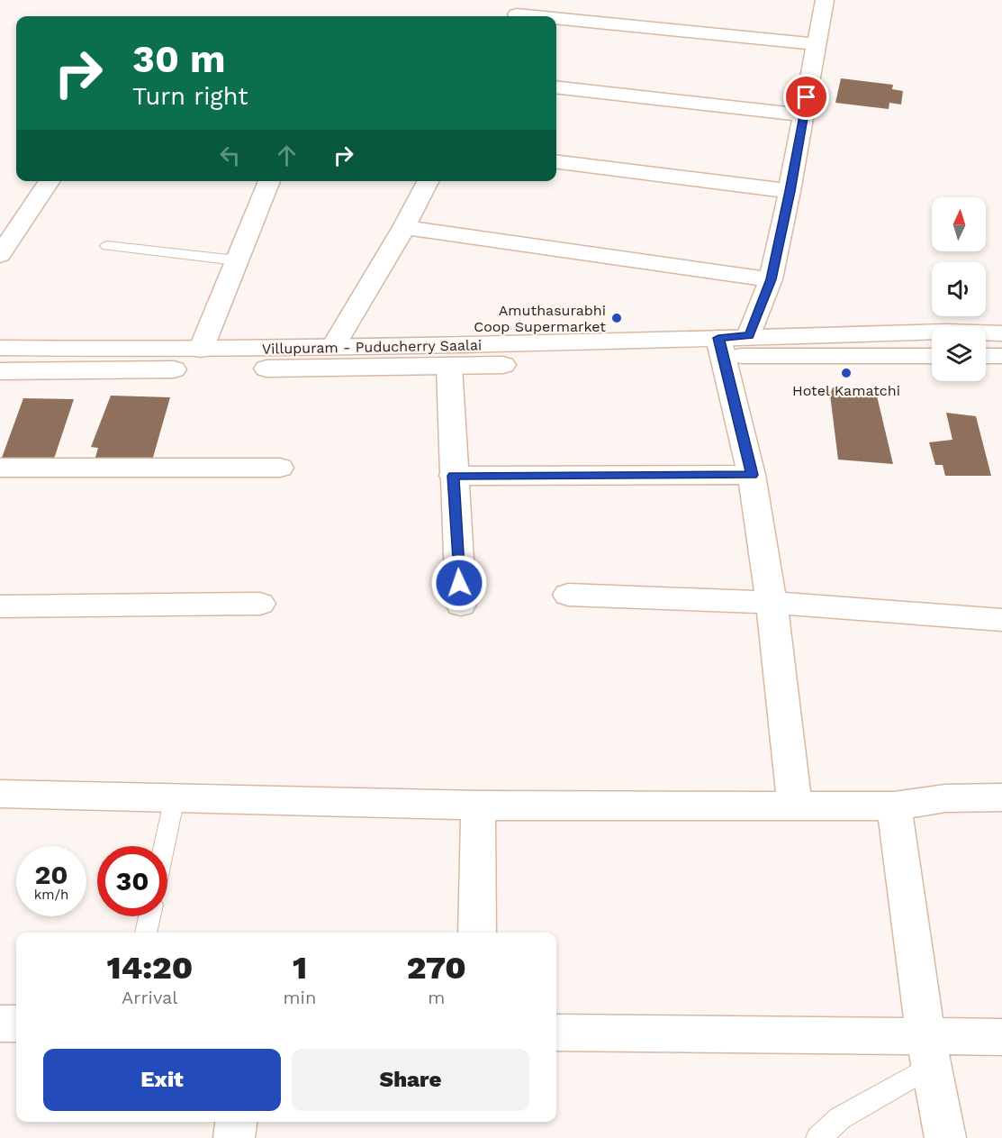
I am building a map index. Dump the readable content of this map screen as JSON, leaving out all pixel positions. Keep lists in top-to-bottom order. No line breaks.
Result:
{"streets":{"main road":["Villupuram - Puducherry Saalai"]},"places":["Amuthasurabhi Coop Supermarket","Hotel Kamatchi"],"north":"top","page":{"turn":["30 m","Turn right"],"speed":"20 km/h","limit":"30","eta":["14:20","Arrival","1","min","270","m"],"buttons":["Exit","Share"]}}
